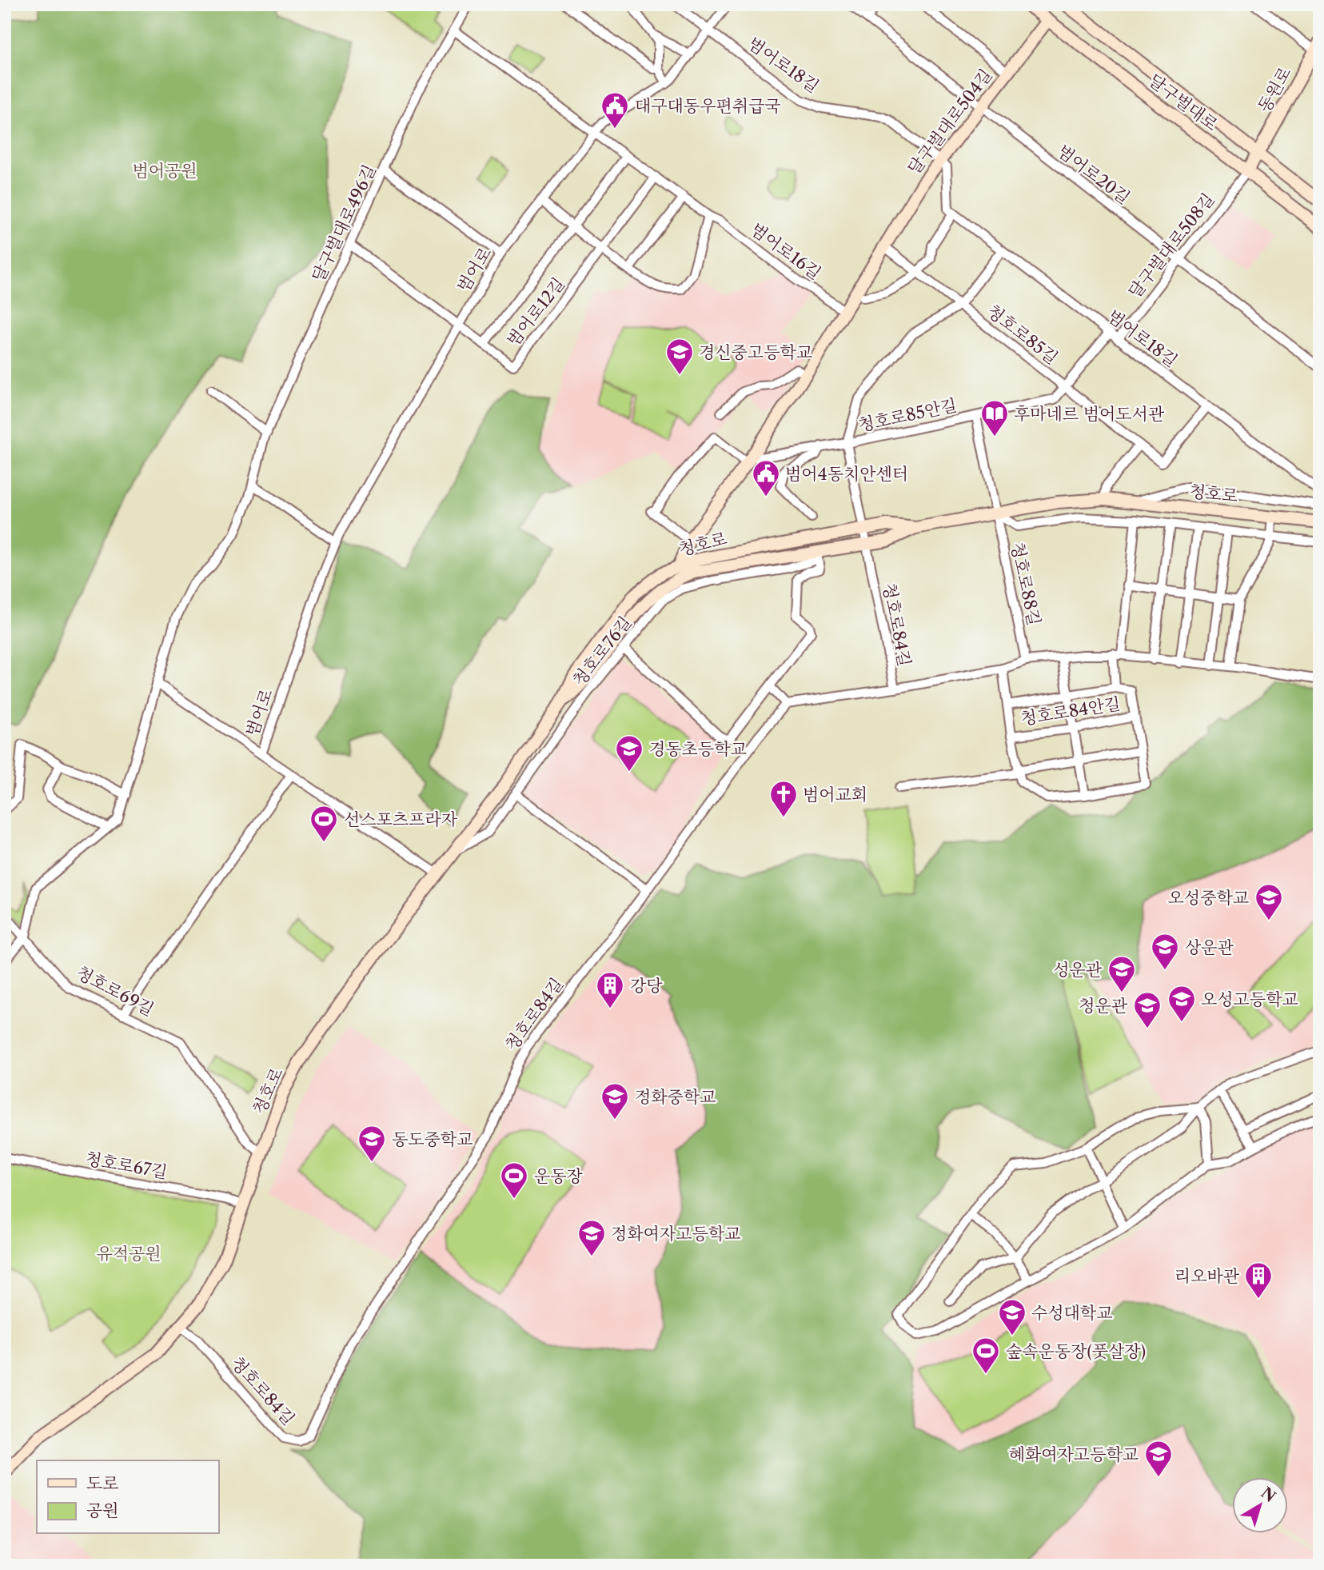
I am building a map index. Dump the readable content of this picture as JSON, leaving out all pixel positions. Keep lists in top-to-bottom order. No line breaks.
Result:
{"streets":{"main road":["동원로","달구벌대로","달구벌대로504길","청호로"],"street":["범어로18길","범어로20길","달구벌대로496길","달구벌대로508길","범어로16길","범어로","범어로12길","청호로85길","청호로85안길","청호로88길","청호로84길","청호로76길","청호로84안길","청호로69길","청호로67길"]},"crossings":[["범어로18길","달구벌대로504길"],["범어로18길","달구벌대로508길"],["범어로18길","범어로"],["범어로18길","청호로85안길"],["동원로","달구벌대로"],["동원로","달구벌대로508길"],["달구벌대로","달구벌대로504길"],["달구벌대로","달구벌대로508길"],["달구벌대로504길","범어로20길"],["달구벌대로504길","범어로16길"],["달구벌대로504길","청호로85안길"],["달구벌대로504길","청호로"],["범어로20길","달구벌대로508길"],["달구벌대로496길","범어로12길"],["범어로16길","범어로"],["범어로","범어로12길"],["범어로","청호로"],["청호로85길","청호로85안길"],["청호로","청호로88길"],["청호로","청호로84길"],["청호로","청호로76길"],["청호로","청호로69길"],["청호로","청호로67길"]],"parks":["범어공원","유적공원"],"places":{"public building":["대구대동우편취급국","범어4동치안센터"],"school or university":["경신중고등학교","경동초등학교","오성중학교","상운관","성운관","오성고등학교","청운관","정화중학교","동도중학교","정화여자고등학교","수성대학교","혜화여자고등학교"],"library":["후마네르 범어도서관"],"church":["범어교회"],"sports":["선스포츠프라자","운동장","숲속운동장(풋살장)"],"building":["강당","리오바관"]},"legend":["도로","공원"],"north":"top right"}
